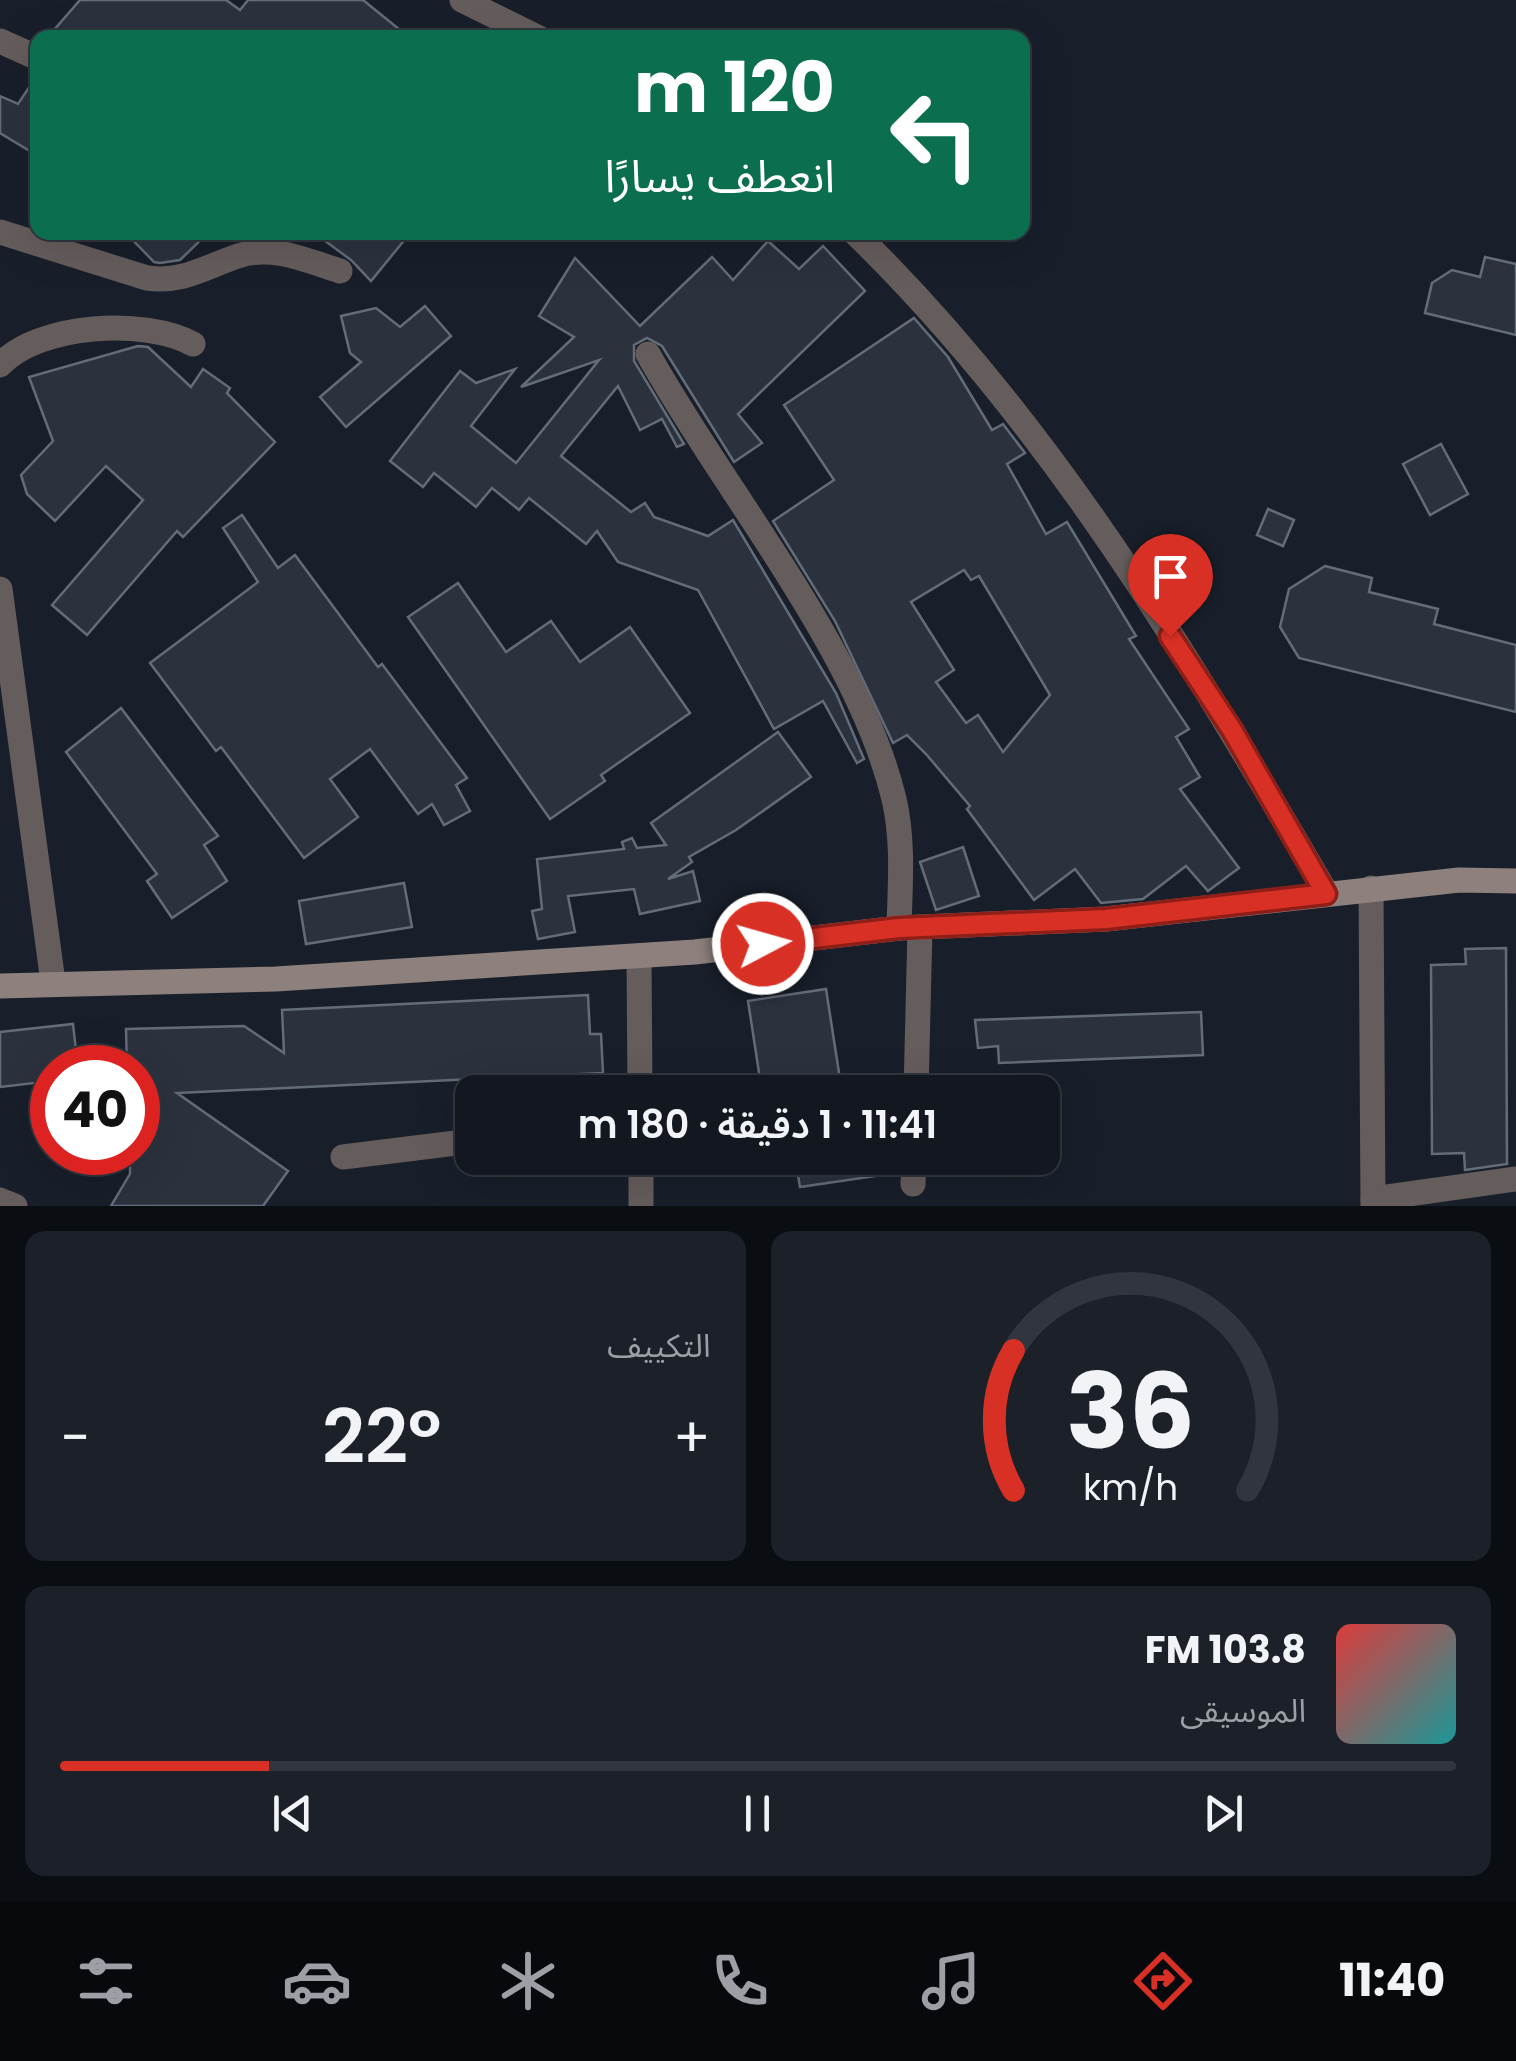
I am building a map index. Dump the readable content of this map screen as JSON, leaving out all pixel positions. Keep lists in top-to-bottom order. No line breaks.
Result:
{"page":{"turn":["120 m","انعطف يسارًا"],"limit":"40","trip":"11:41 · 1 دقيقة · 180 m","tile":"التكييف","heat":["−","22°","+"],"song":["103.8 FM","الموسيقى"],"tabs":"11:40","gauge":["36","km/h"]}}
